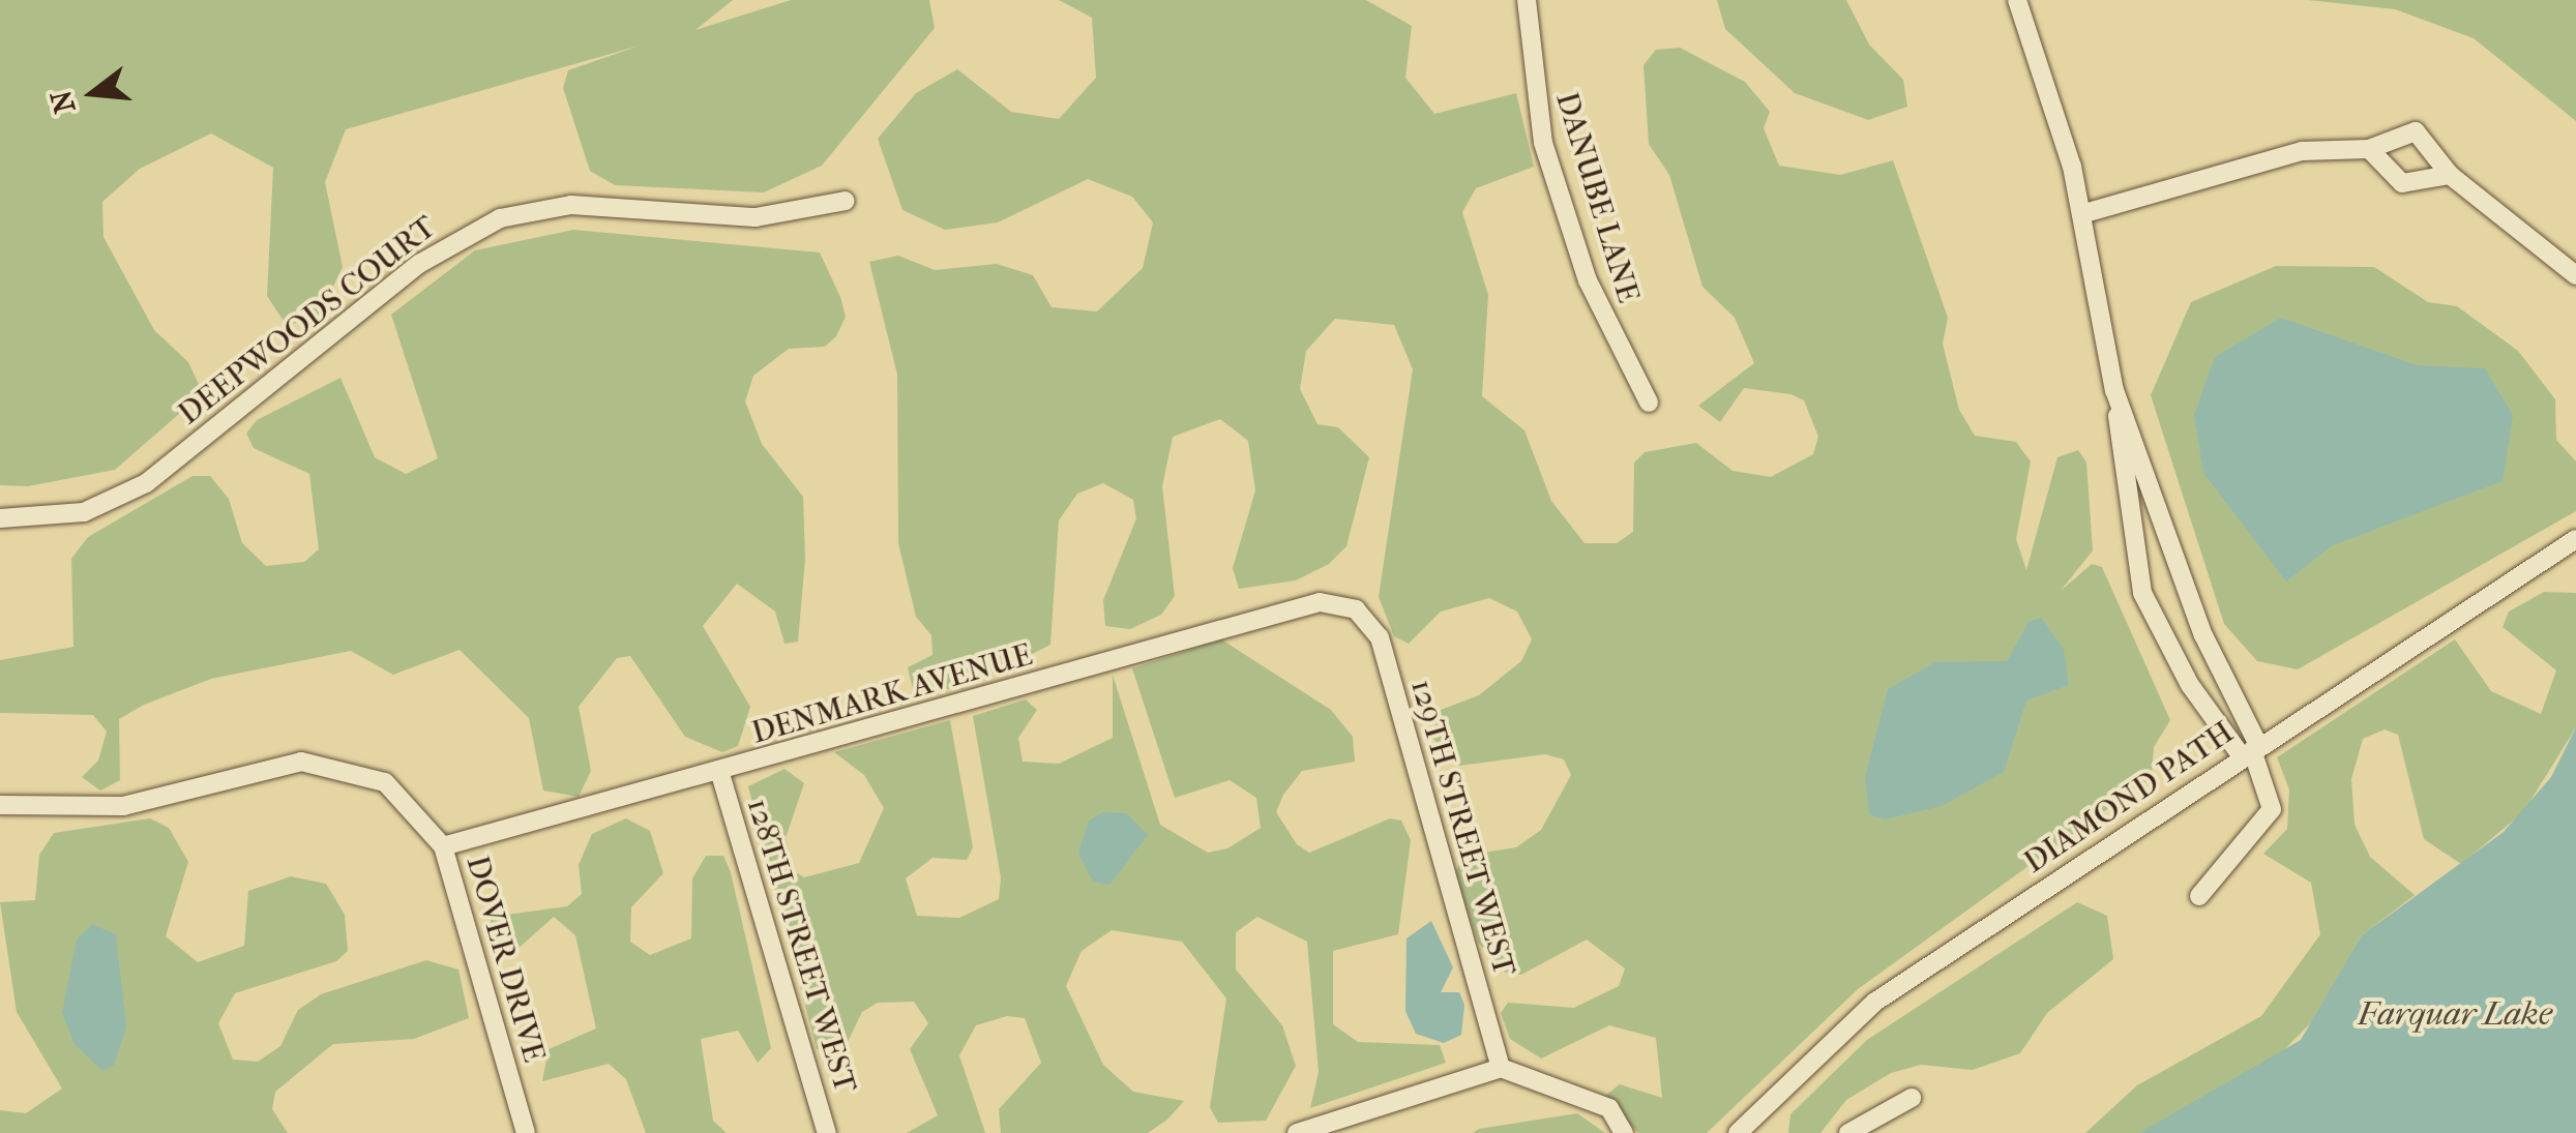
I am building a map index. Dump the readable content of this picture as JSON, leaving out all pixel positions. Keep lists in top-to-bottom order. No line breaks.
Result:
{"streets":{"street":["DANUBE LANE","DEEPWOODS COURT","DENMARK AVENUE","DIAMOND PATH","129TH STREET WEST","128TH STREET WEST","DOVER DRIVE"]},"crossings":[["DENMARK AVENUE","129TH STREET WEST"],["DENMARK AVENUE","128TH STREET WEST"],["DENMARK AVENUE","DOVER DRIVE"]],"water":["Farquar Lake"],"north":"left"}
